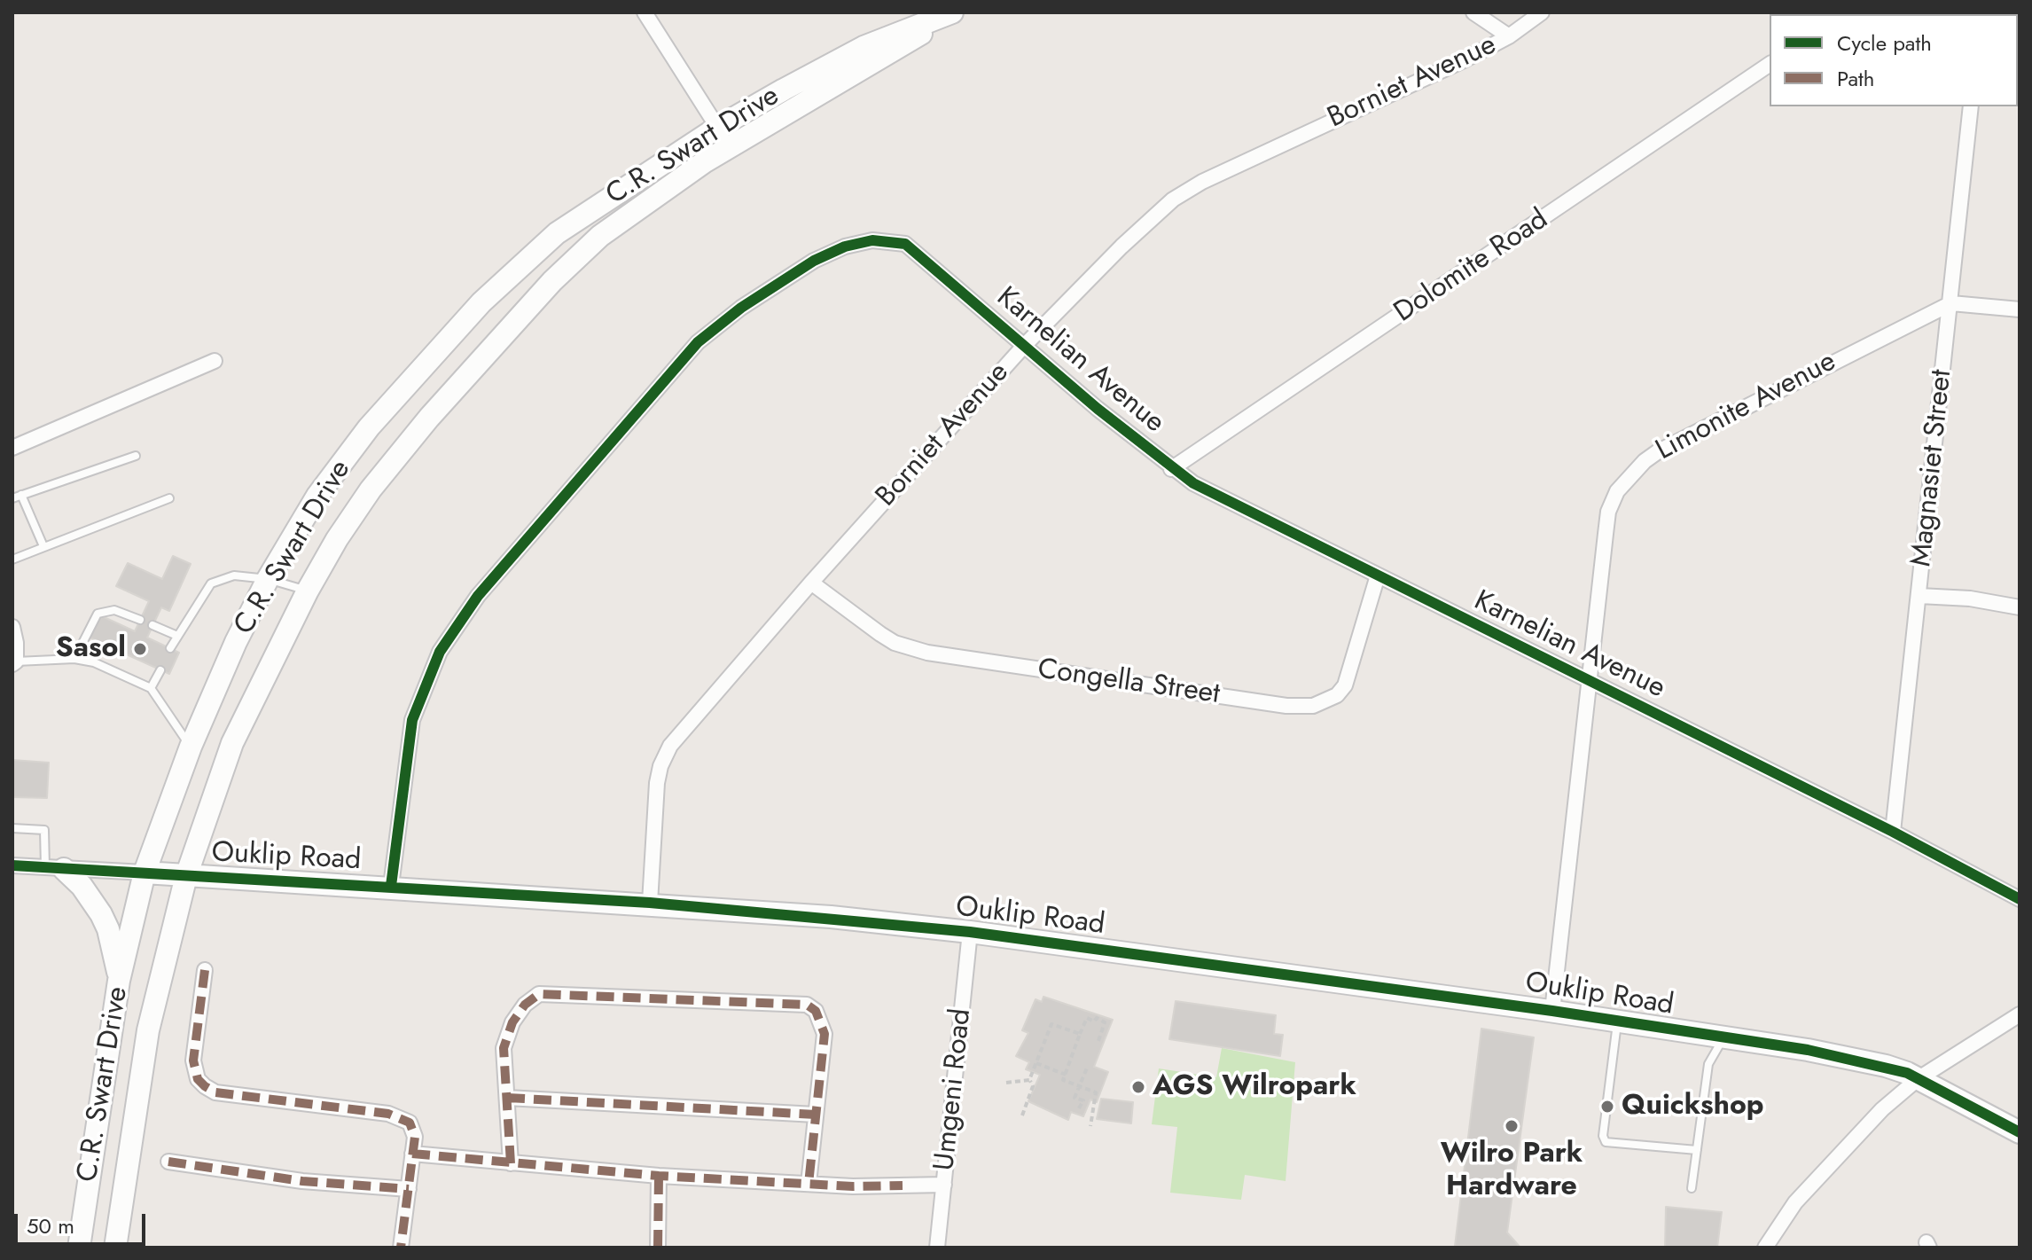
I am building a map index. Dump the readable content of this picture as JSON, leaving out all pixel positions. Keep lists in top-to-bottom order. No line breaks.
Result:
{"streets":{"main road":["C.R. Swart Drive","Ouklip Road"],"street":["Borniet Avenue","Dolomite Road","Karnelian Avenue","Limonite Avenue","Magnasiet Street","Congella Street","Umgeni Road"]},"crossings":[["Borniet Avenue","Karnelian Avenue"],["Borniet Avenue","Congella Street"],["Borniet Avenue","Ouklip Road"],["C.R. Swart Drive","Ouklip Road"],["Dolomite Road","Karnelian Avenue"],["Karnelian Avenue","Limonite Avenue"],["Karnelian Avenue","Magnasiet Street"],["Karnelian Avenue","Congella Street"],["Karnelian Avenue","Ouklip Road"],["Limonite Avenue","Magnasiet Street"],["Limonite Avenue","Ouklip Road"],["Ouklip Road","Umgeni Road"]],"places":["Sasol","AGS Wilropark","Quickshop","Wilro Park Hardware"],"legend":["Cycle path","Path"],"scale_bar":"50 m"}
